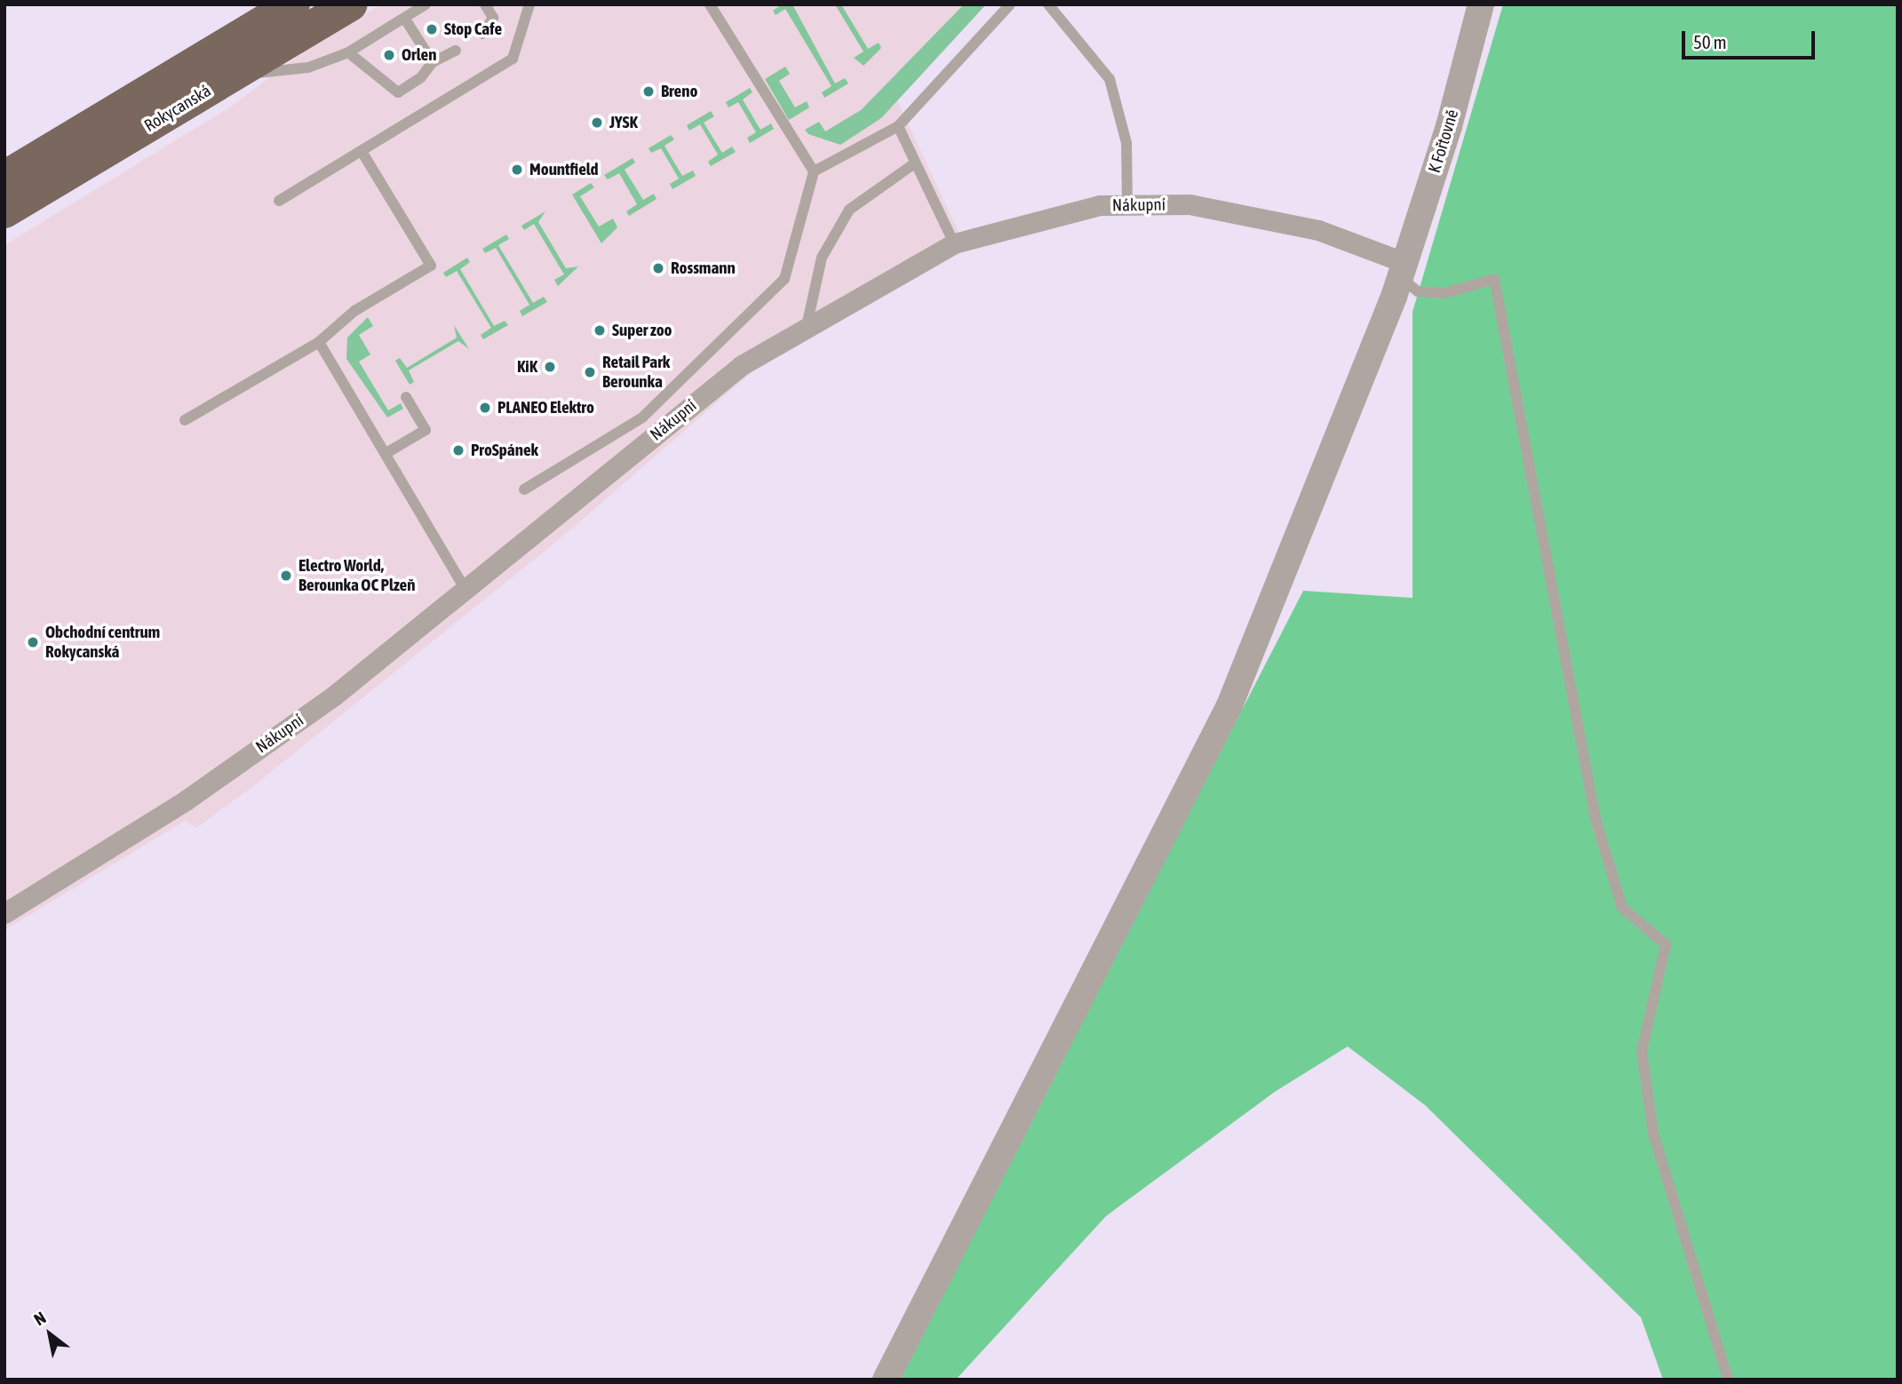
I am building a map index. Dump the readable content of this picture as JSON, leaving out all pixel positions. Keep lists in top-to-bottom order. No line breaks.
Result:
{"streets":{"highway":["Rokycanská"],"street":["K Fořtovně","Nákupní"]},"crossings":[["K Fořtovně","Nákupní"]],"places":["Stop Cafe","Orlen","Breno","JYSK","Mountfield","Rossmann","Super zoo","KiK","Retail Park Berounka","PLANEO Elektro","ProSpánek","Electro World, Berounka OC Plzeň","Obchodní centrum Rokycanská"],"scale_bar":"50 m","north":"top left"}
